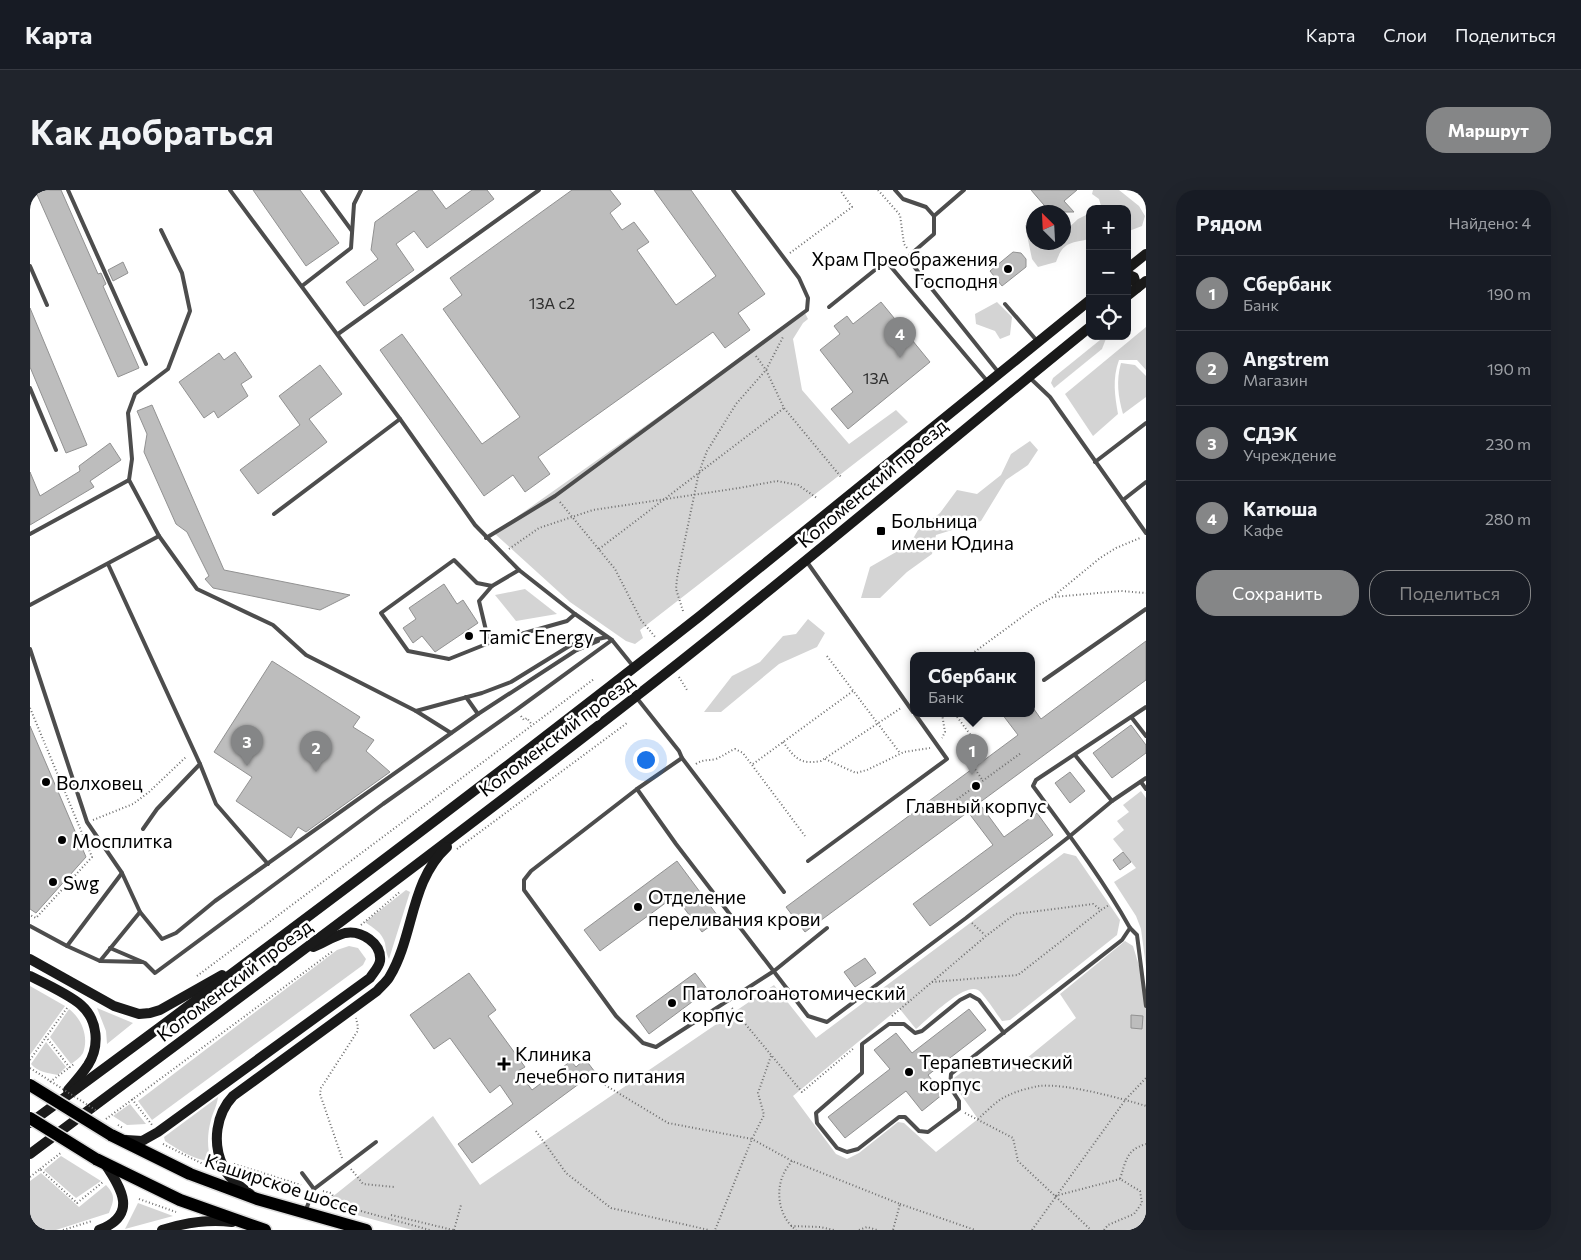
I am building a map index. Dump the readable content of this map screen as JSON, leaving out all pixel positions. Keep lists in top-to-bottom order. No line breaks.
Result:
{"streets":{"main road":["Коломенский проезд","Каширское шоссе"]},"places":{"other":["Храм Преображения Господня","Tamic Energy","Волховец","Главный корпус","Мосплитка","Swg","Отделение переливания крови","Патологоанотомический корпус","Терапевтический корпус"],"transit":["Больница имени Юдина"],"health":["Клиника лечебного питания"]},"house_numbers":["13А с2","13А"],"north":"top left","page":{"header":"Карта","nav":["Карта","Слои","Поделиться"],"buttons":["Маршрут",["Сохранить","Поделиться"]],"title":"Как добраться","heading":["Рядом","Найдено: 4"],"map_buttons":["+","−"],"list":[{"mark":"1","name":"Сбербанк","note":"Банк","value":"190 m"},{"mark":"2","name":"Angstrem","note":"Магазин","value":"190 m"},{"mark":"3","name":"СДЭК","note":"Учреждение","value":"230 m"},{"mark":"4","name":"Катюша","note":"Кафе","value":"280 m"}],"pins":["4","3","2","1"],"popup":["Сбербанк","Банк"]}}
